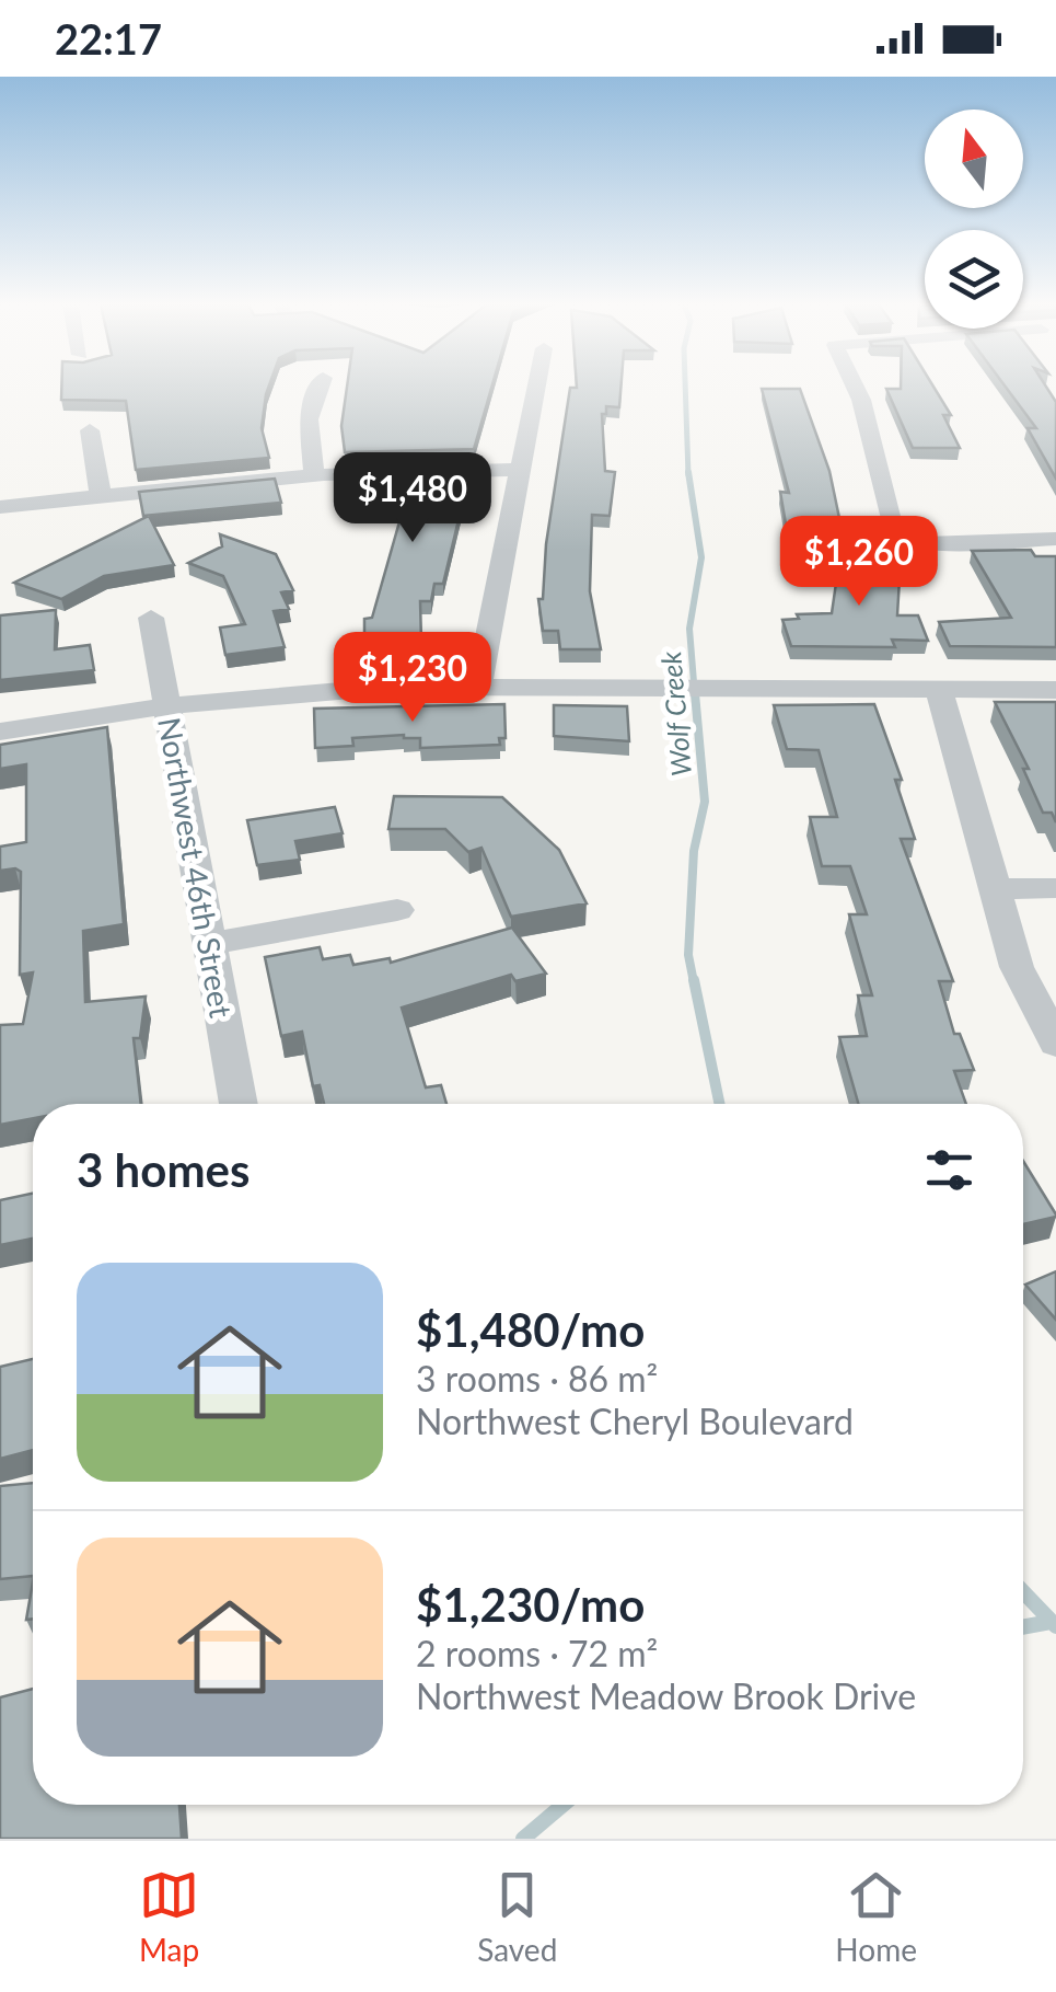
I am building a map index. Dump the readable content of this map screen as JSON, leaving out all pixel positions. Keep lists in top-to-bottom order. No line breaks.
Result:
{"streets":{"street":["Northwest 46th Street"]},"water":["Wolf Creek"],"north":"top","page":{"status":"22:17","price":["$1,480","$1,260","$1,230"],"heading":"3 homes","list":[{"name":"$1,480/mo","note":"3 rooms · 86 m² · Northwest Cheryl Boulevard"},{"name":"$1,230/mo","note":"2 rooms · 72 m² · Northwest Meadow Brook Drive"}],"tabs":["Map","Saved","Home"]}}
